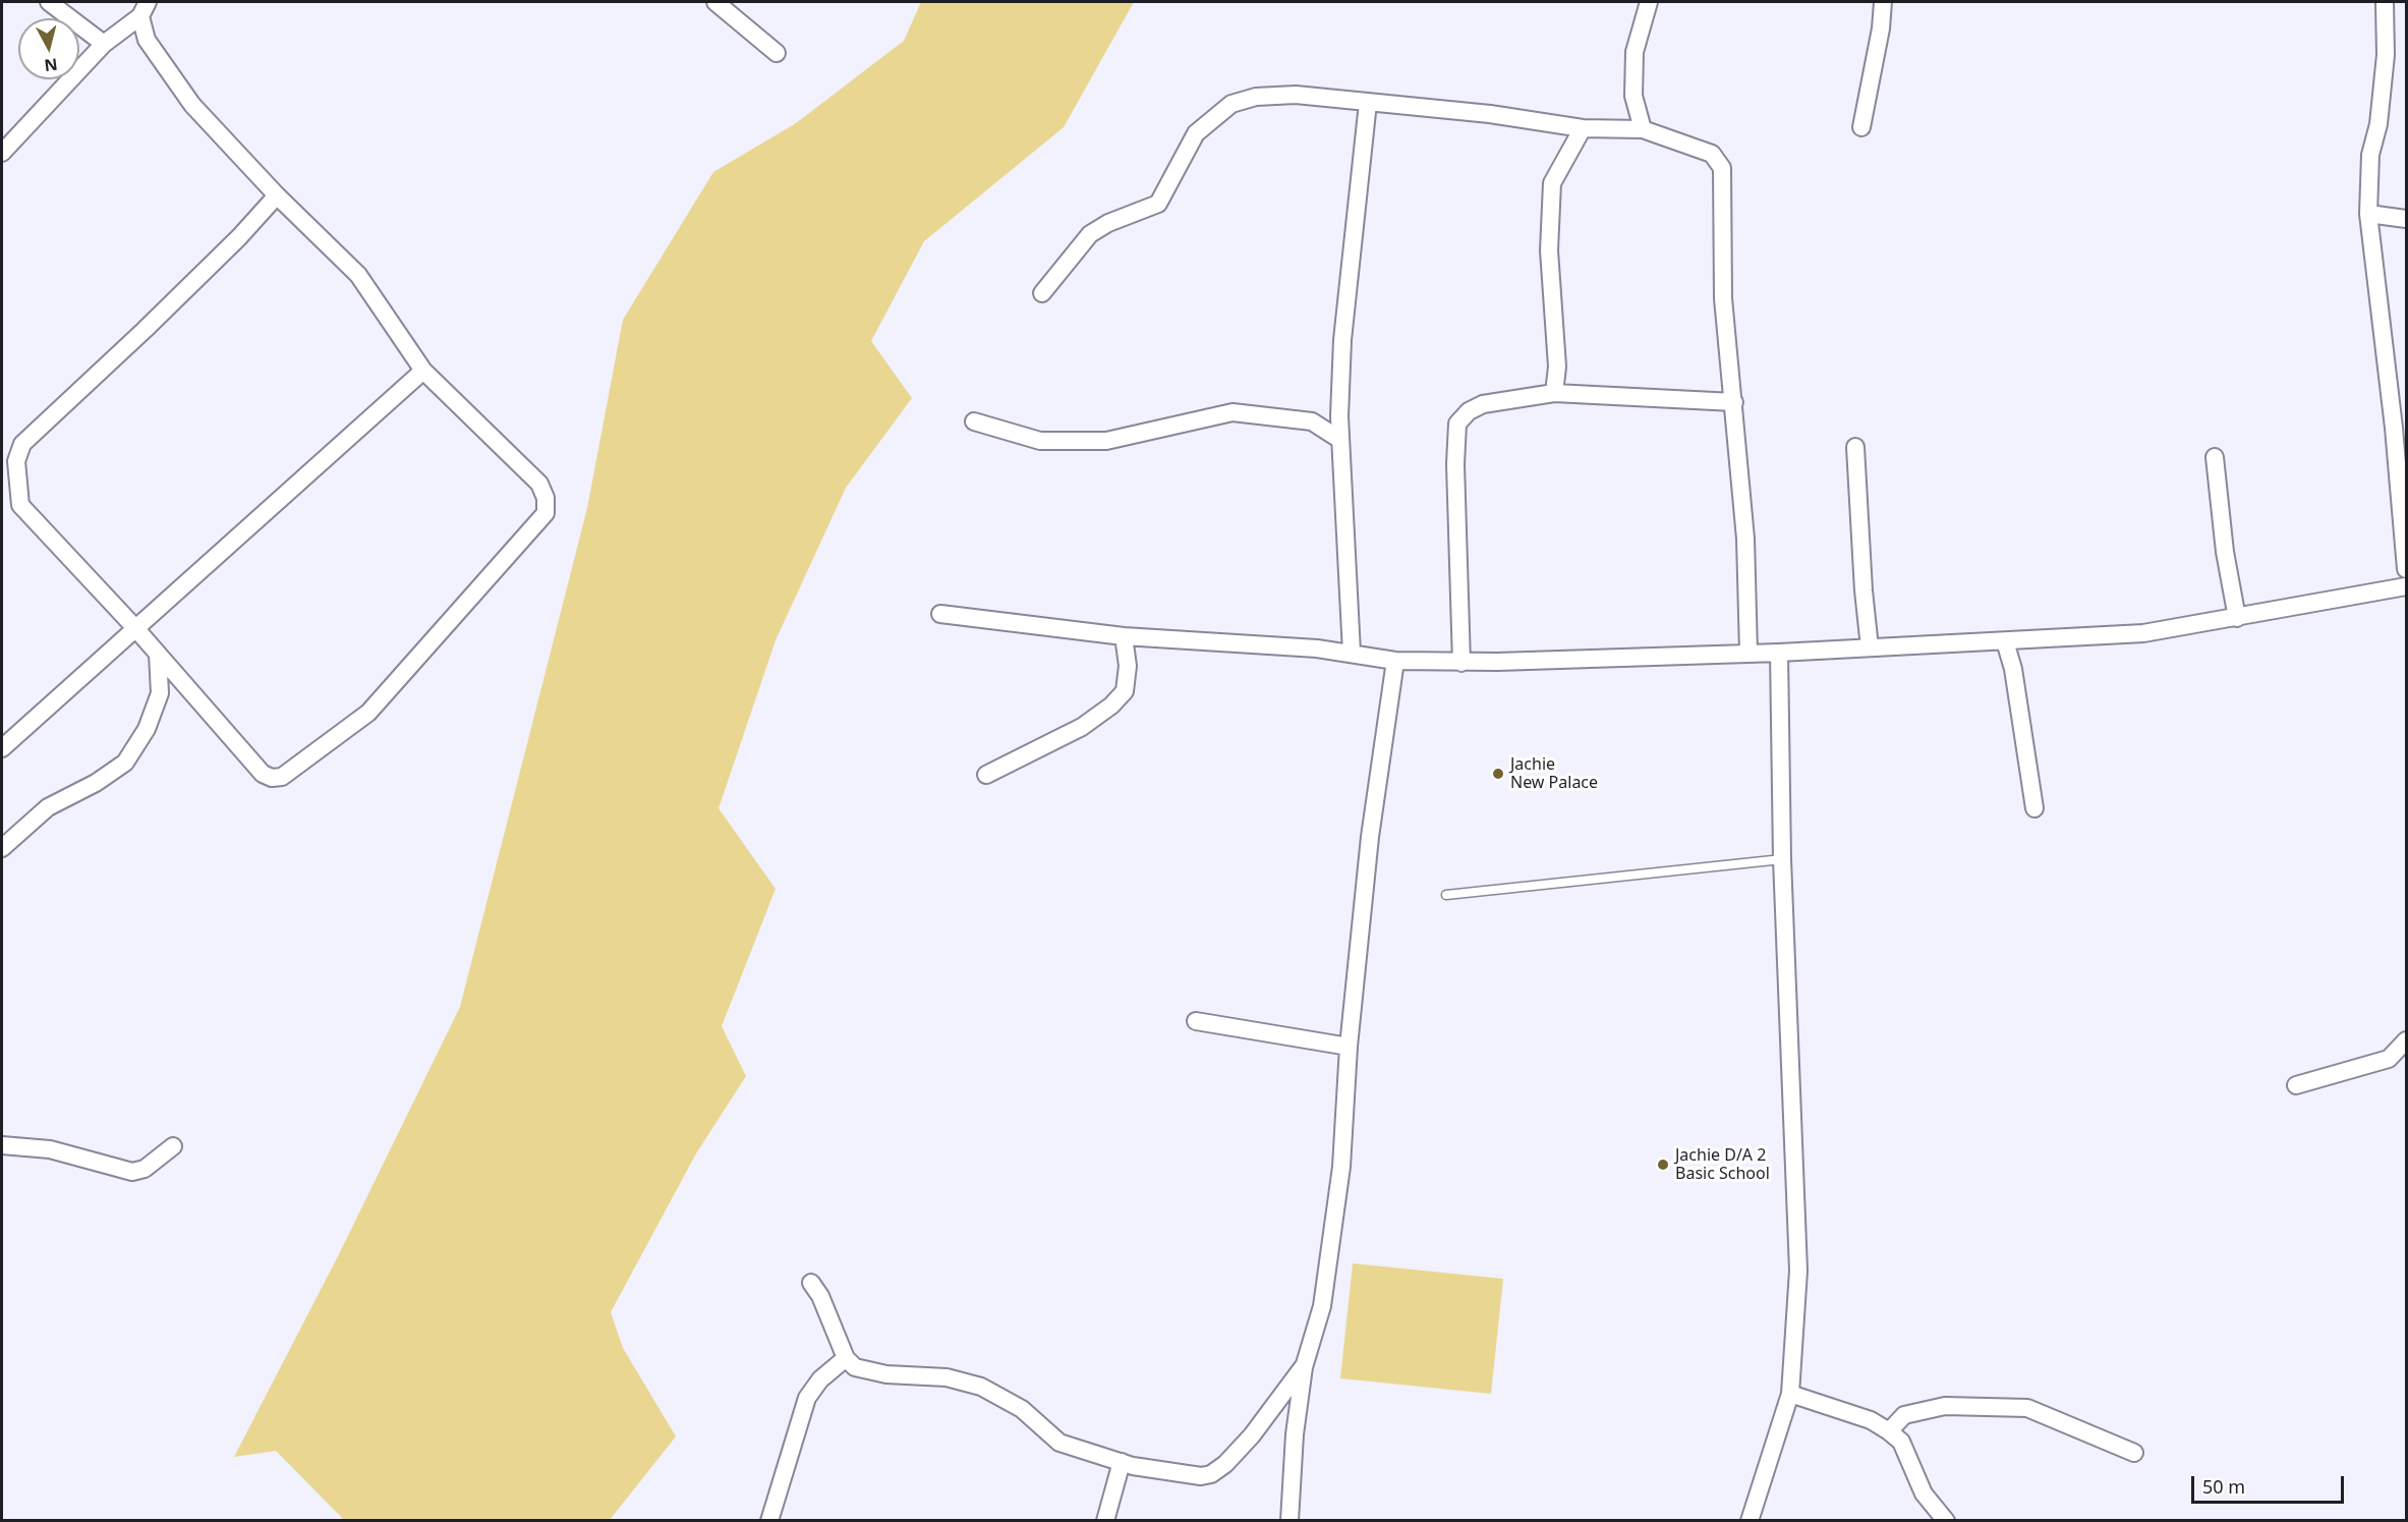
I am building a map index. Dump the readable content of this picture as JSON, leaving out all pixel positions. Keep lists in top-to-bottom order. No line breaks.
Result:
{"places":["Jachie New Palace","Jachie D/A 2 Basic School"],"scale_bar":"50 m","north":"bottom"}
